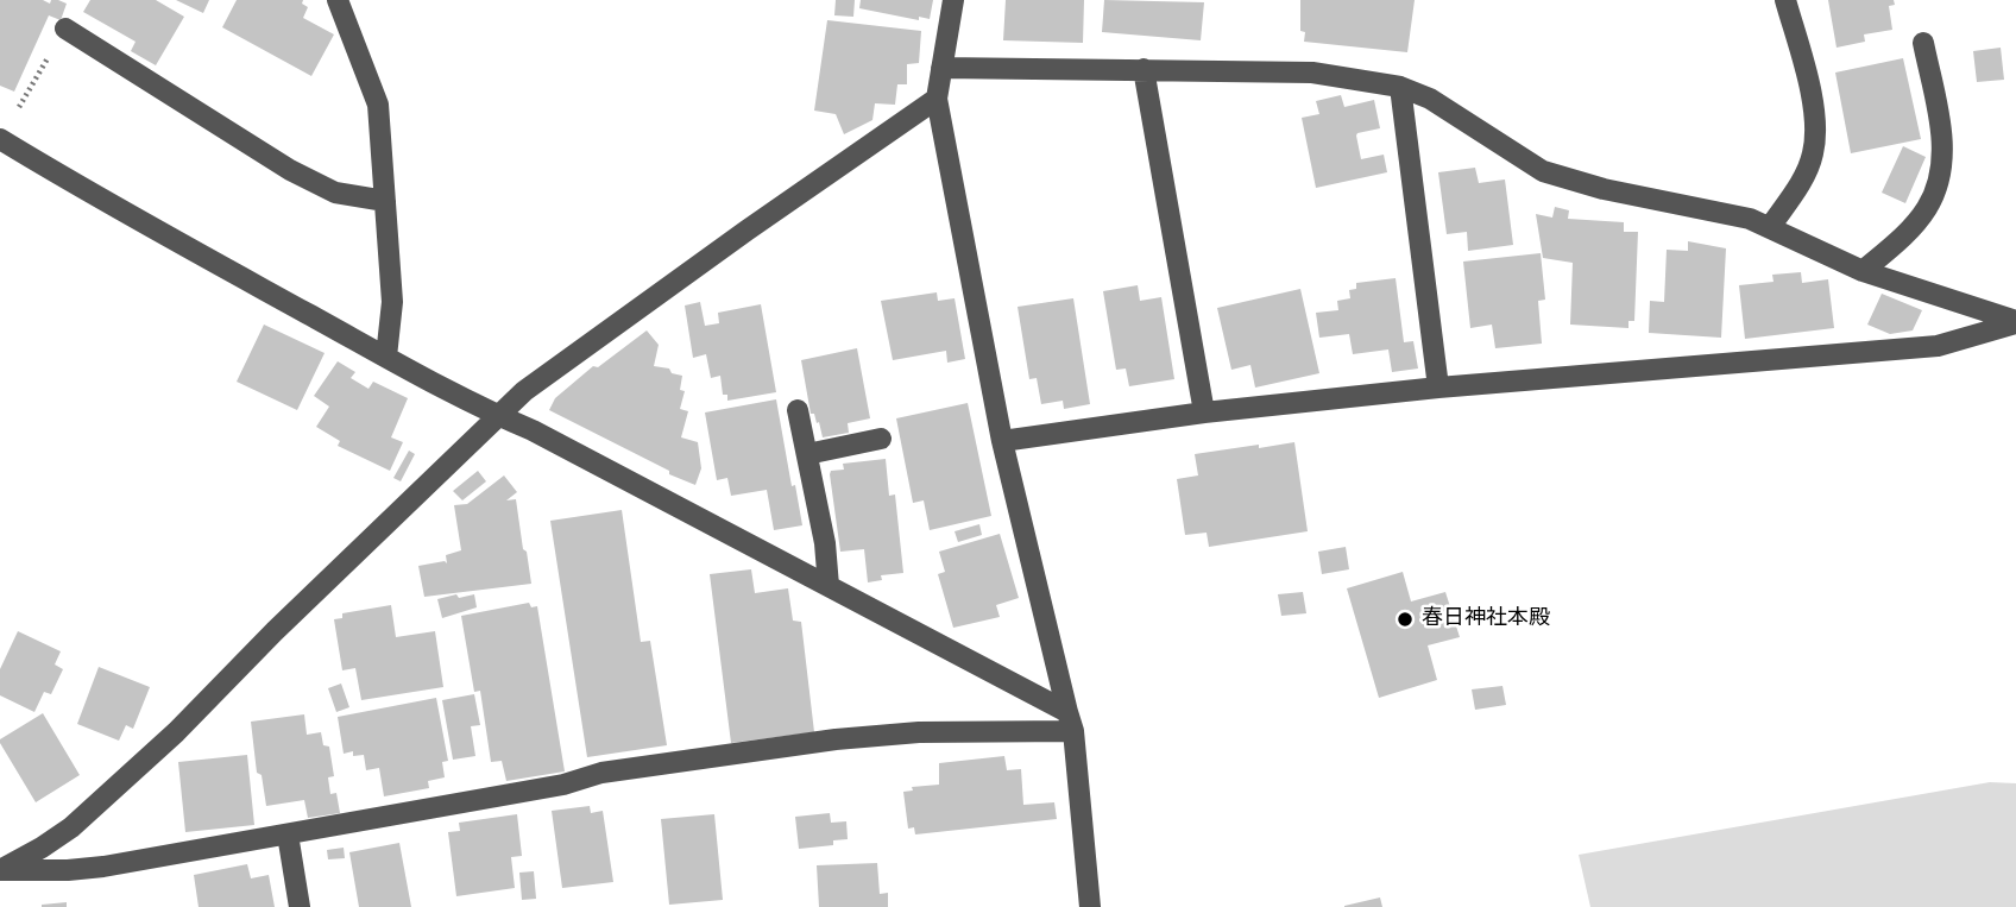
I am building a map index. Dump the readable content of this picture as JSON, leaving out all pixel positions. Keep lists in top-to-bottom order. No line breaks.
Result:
{"places":["春日神社本殿"]}
